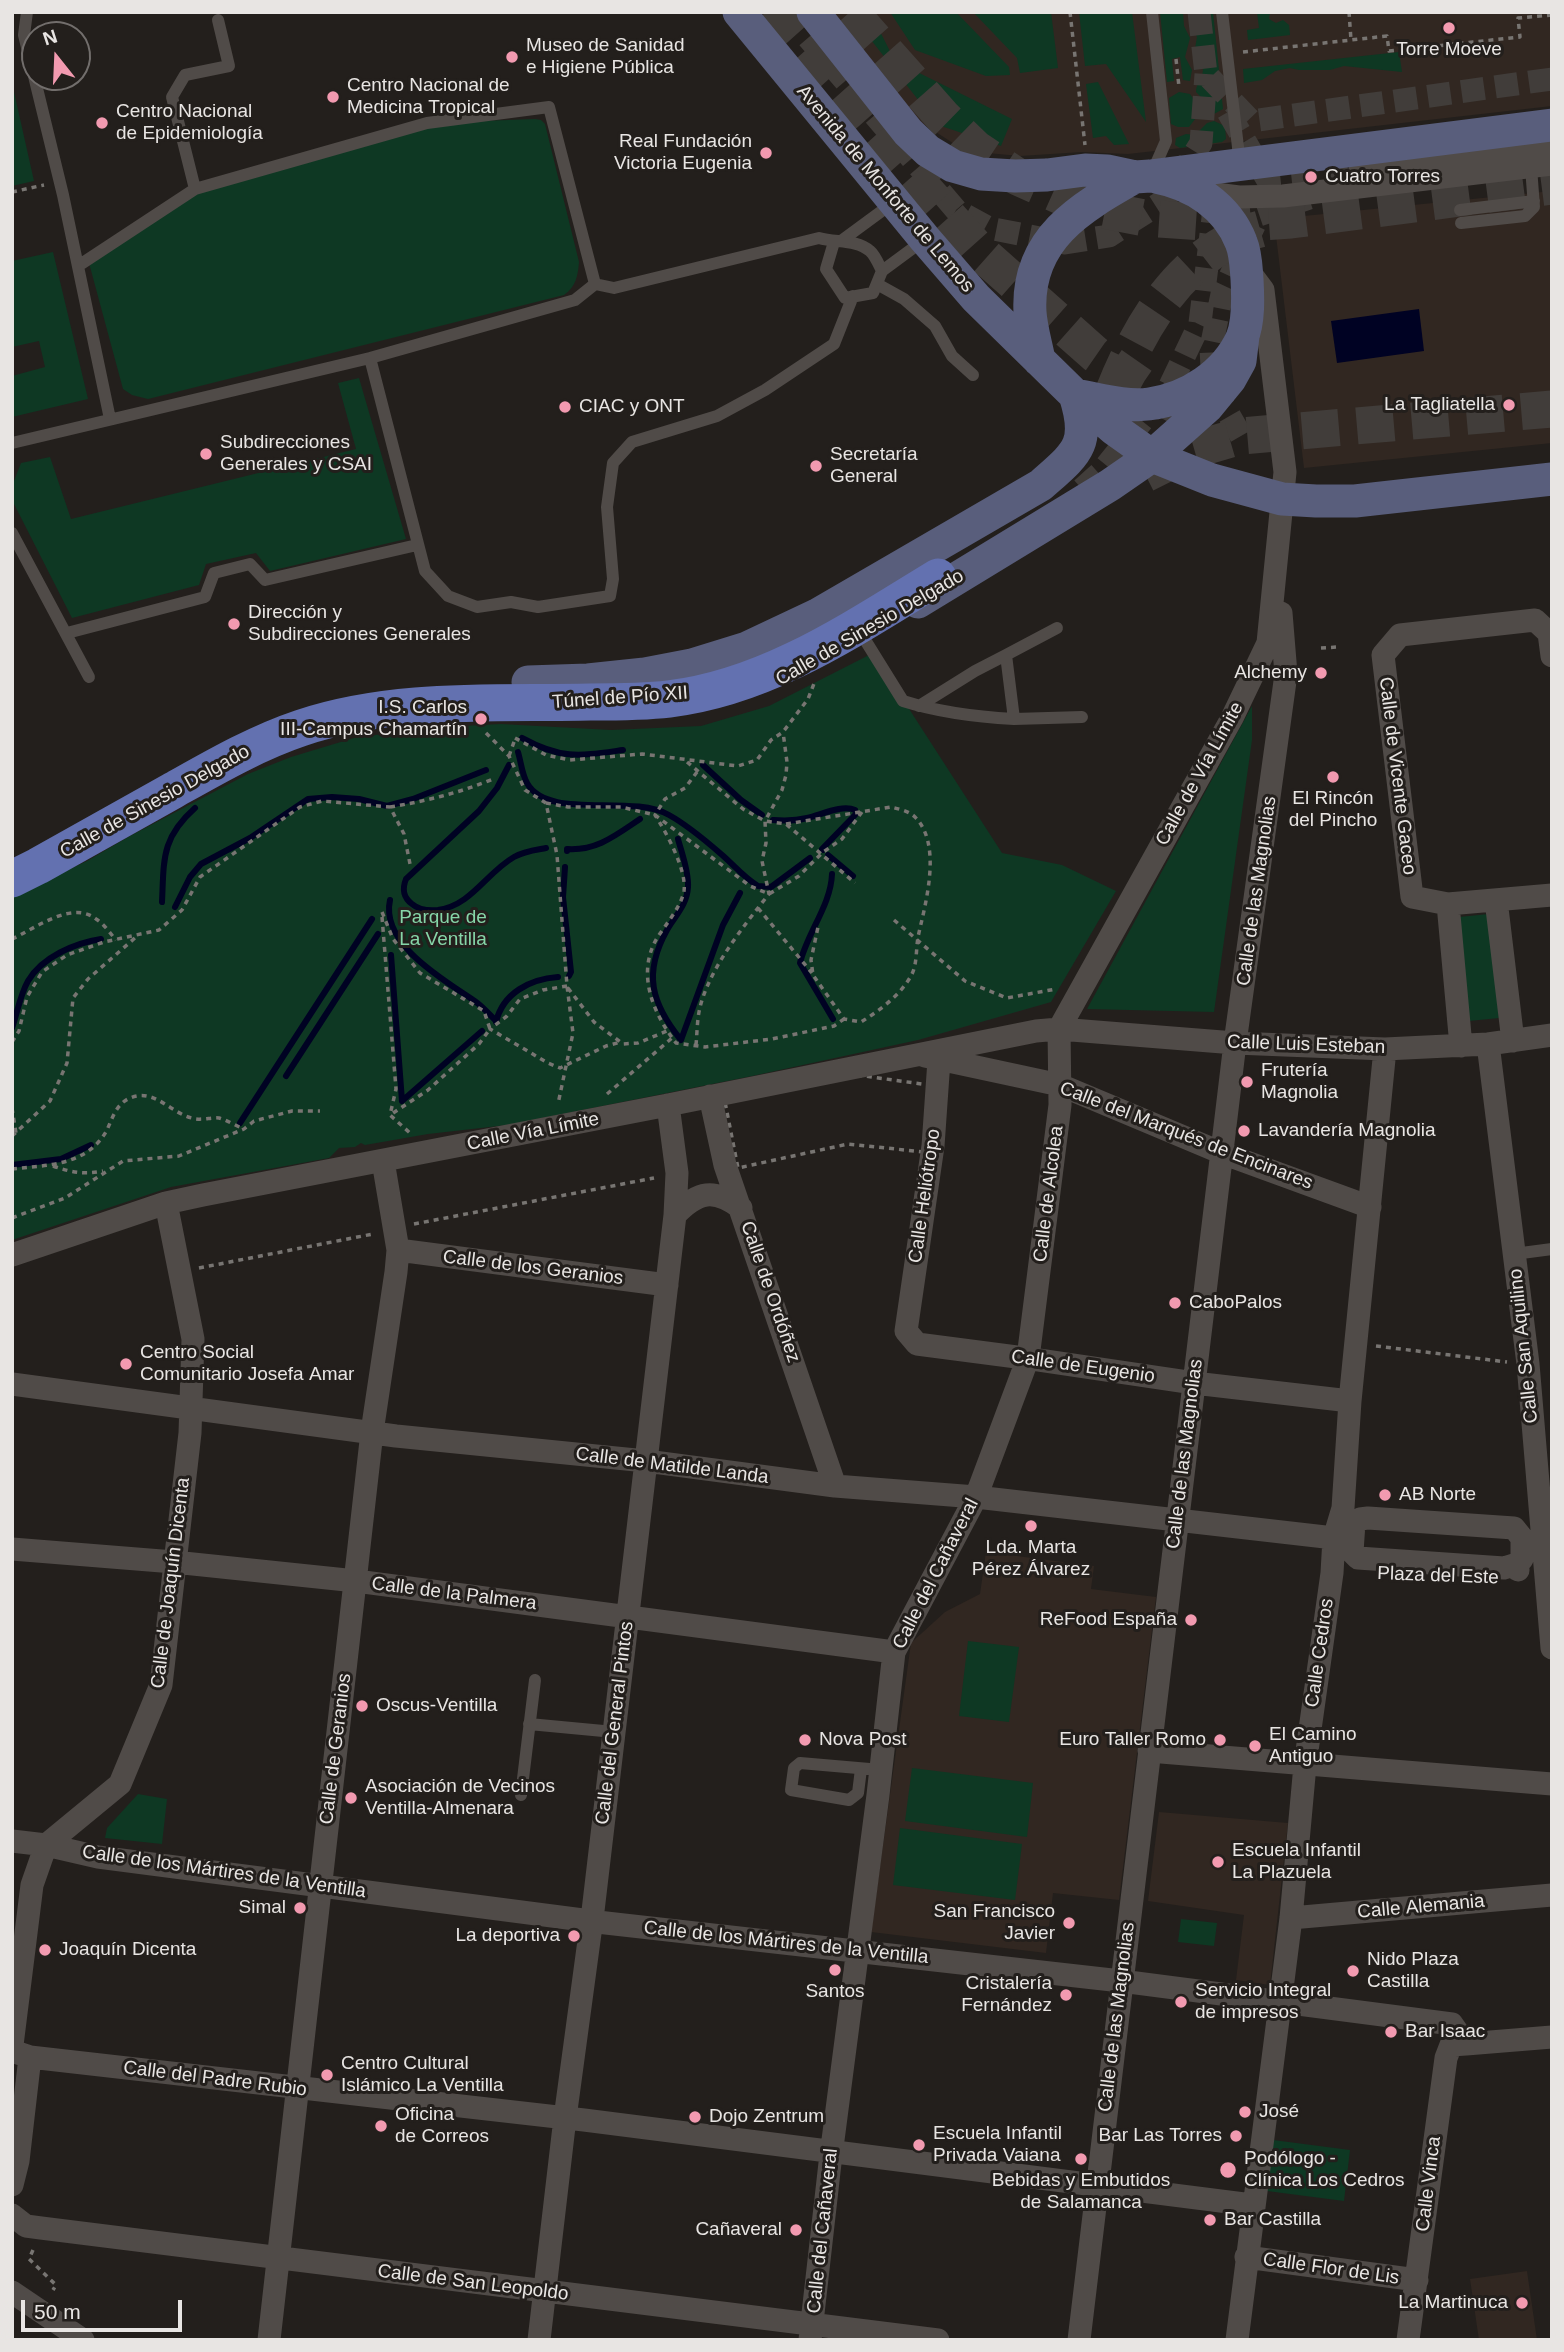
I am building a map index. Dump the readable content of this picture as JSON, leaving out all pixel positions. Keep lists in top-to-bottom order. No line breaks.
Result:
{"streets":{"main road":["Avenida de Monforte de Lemos","Calle de Sinesio Delgado","Túnel de Pío XII"],"street":["Calle de Vía Límite","Calle de Vicente Gaceo","Calle de las Magnolias","Calle Luis Esteban","Calle Vía Límite","Calle del Marqués de Encinares","Calle de Alcolea","Calle Heliótropo","Calle de los Geranios","Calle de Ordóñez","Calle San Aquilino","Calle de Eugenio","Calle de Matilde Landa","Calle del Cañaveral","Plaza del Este","Calle de Joaquín Dicenta","Calle de la Palmera","Calle Cedros","Calle del General Pintos","Calle de Geranios","Calle de los Mártires de la Ventilla","Calle Alemania","Calle del Padre Rubio","Calle Vinca","Calle Flor de Lis","Calle de San Leopoldo"]},"crossings":[["Avenida de Monforte de Lemos","Calle de Sinesio Delgado"],["Avenida de Monforte de Lemos","Calle de Vía Límite"],["Calle de Sinesio Delgado","Túnel de Pío XII"],["Calle de Sinesio Delgado","Calle de Vía Límite"],["Calle de Vía Límite","Calle de las Magnolias"],["Calle de Vía Límite","Calle Luis Esteban"],["Calle de Vía Límite","Calle Vía Límite"],["Calle de Vía Límite","Calle de Alcolea"],["Calle de las Magnolias","Calle Luis Esteban"],["Calle de las Magnolias","Calle del Marqués de Encinares"],["Calle de las Magnolias","Calle de Eugenio"],["Calle de las Magnolias","Calle de Matilde Landa"],["Calle de las Magnolias","Calle de los Mártires de la Ventilla"],["Calle de las Magnolias","Calle del Padre Rubio"],["Calle Luis Esteban","Calle Vía Límite"],["Calle Luis Esteban","Calle de Alcolea"],["Calle Luis Esteban","Calle San Aquilino"],["Calle Luis Esteban","Calle Cedros"],["Calle Vía Límite","Calle del Marqués de Encinares"],["Calle Vía Límite","Calle de Alcolea"],["Calle Vía Límite","Calle Heliótropo"],["Calle Vía Límite","Calle de Ordóñez"],["Calle Vía Límite","Calle de Joaquín Dicenta"],["Calle Vía Límite","Calle del General Pintos"],["Calle Vía Límite","Calle de Geranios"],["Calle del Marqués de Encinares","Calle de Alcolea"],["Calle del Marqués de Encinares","Calle Heliótropo"],["Calle del Marqués de Encinares","Calle Cedros"],["Calle de Alcolea","Calle de Eugenio"],["Calle de Alcolea","Calle del Cañaveral"],["Calle Heliótropo","Calle de Eugenio"],["Calle de los Geranios","Calle del General Pintos"],["Calle de los Geranios","Calle de Geranios"],["Calle de Ordóñez","Calle de Matilde Landa"],["Calle San Aquilino","Plaza del Este"],["Calle de Eugenio","Calle del Cañaveral"],["Calle de Eugenio","Calle Cedros"],["Calle de Matilde Landa","Calle del Cañaveral"],["Calle de Matilde Landa","Calle de Joaquín Dicenta"],["Calle de Matilde Landa","Calle Cedros"],["Calle de Matilde Landa","Calle del General Pintos"],["Calle de Matilde Landa","Calle de Geranios"],["Calle del Cañaveral","Calle de la Palmera"],["Calle del Cañaveral","Calle de los Mártires de la Ventilla"],["Calle del Cañaveral","Calle del Padre Rubio"],["Calle del Cañaveral","Calle de San Leopoldo"],["Plaza del Este","Calle Cedros"],["Calle de Joaquín Dicenta","Calle de la Palmera"],["Calle de Joaquín Dicenta","Calle de los Mártires de la Ventilla"],["Calle de la Palmera","Calle del General Pintos"],["Calle de la Palmera","Calle de Geranios"],["Calle Cedros","Calle de los Mártires de la Ventilla"],["Calle Cedros","Calle Alemania"],["Calle Cedros","Calle del Padre Rubio"],["Calle Cedros","Calle Flor de Lis"],["Calle del General Pintos","Calle de los Mártires de la Ventilla"],["Calle del General Pintos","Calle del Padre Rubio"],["Calle del General Pintos","Calle de San Leopoldo"],["Calle de Geranios","Calle de los Mártires de la Ventilla"],["Calle de Geranios","Calle del Padre Rubio"],["Calle de Geranios","Calle de San Leopoldo"],["Calle de los Mártires de la Ventilla","Calle Vinca"],["Calle Vinca","Calle Flor de Lis"]],"parks":["Parque de La Ventilla"],"places":["Torre Moeve","Museo de Sanidad e Higiene Pública","Centro Nacional de Medicina Tropical","Centro Nacional de Epidemiología","Real Fundación Victoria Eugenia","Cuatro Torres","La Tagliatella","CIAC y ONT","Subdirecciones Generales y CSAI","Secretaría General","Dirección y Subdirecciones Generales","Alchemy","I.S. Carlos III-Campus Chamartín","El Rincón del Pincho","Frutería Magnolia","Lavandería Magnolia","CaboPalos","Centro Social Comunitario Josefa Amar","AB Norte","Lda. Marta Pérez Álvarez","ReFood España","Oscus-Ventilla","Nova Post","Euro Taller Romo","El Camino Antiguo","Asociación de Vecinos Ventilla-Almenara","Escuela Infantil La Plazuela","Simal","San Francisco Javier","La deportiva","Joaquín Dicenta","Santos","Nido Plaza Castilla","Cristalería Fernández","Servicio Integral de impresos","Bar Isaac","Centro Cultural Islámico La Ventilla","José","Dojo Zentrum","Oficina de Correos","Bar Las Torres","Escuela Infantil Privada Vaiana","Bebidas y Embutidos de Salamanca","Podólogo - Clínica Los Cedros","Bar Castilla","Cañaveral","La Martinuca"],"scale_bar":"50 m","north":"top"}
